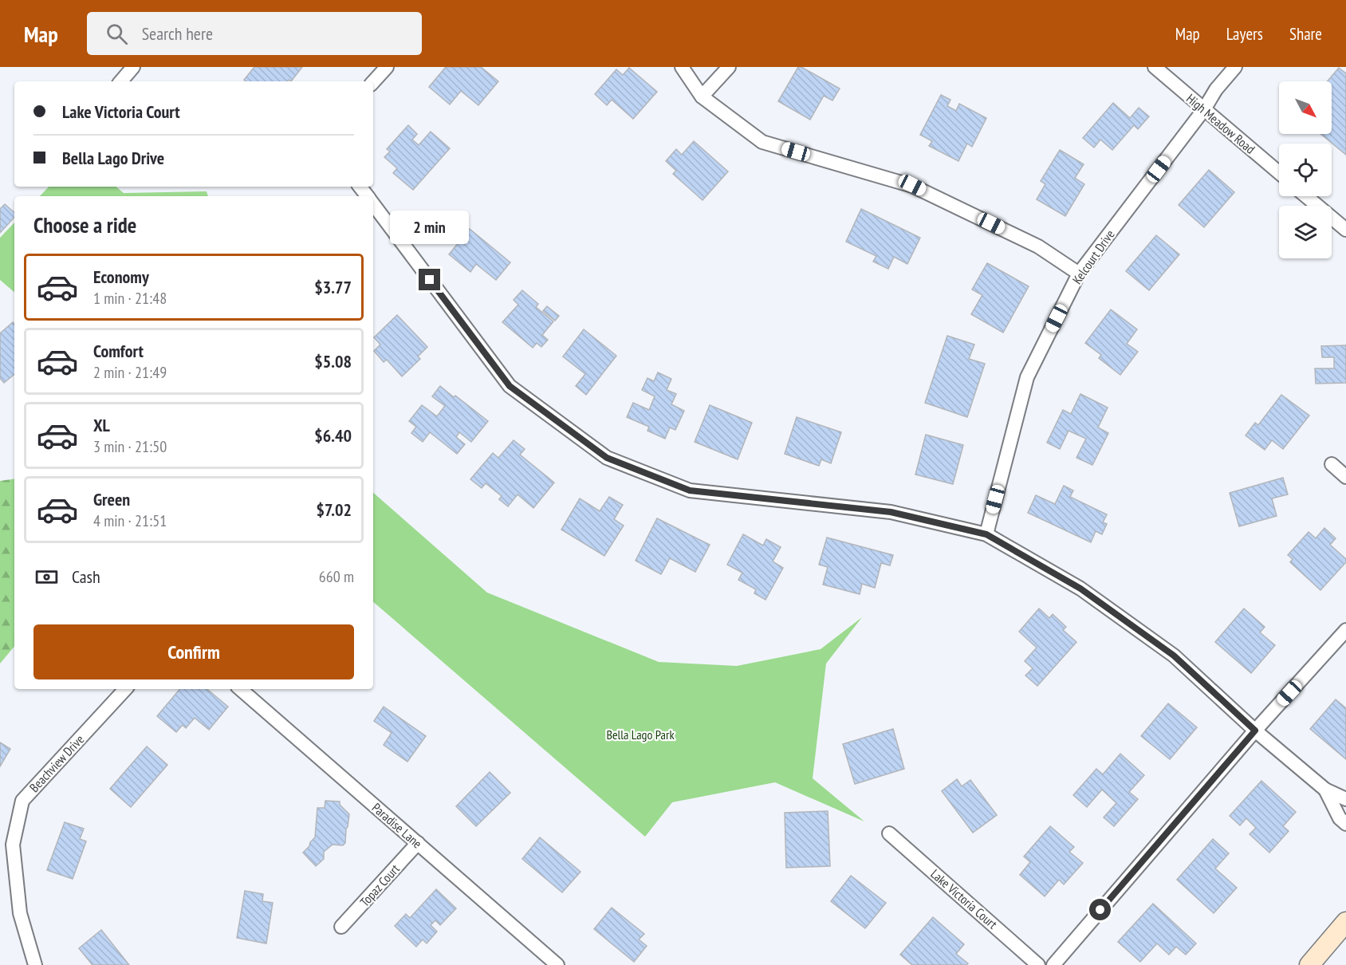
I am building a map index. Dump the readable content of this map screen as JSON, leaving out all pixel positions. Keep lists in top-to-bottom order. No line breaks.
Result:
{"streets":{"street":["High Meadow Road","Kelcourt Drive","Beachview Drive","Paradise Lane","Topaz Court","Lake Victoria Court"]},"crossings":[["High Meadow Road","Kelcourt Drive"],["Paradise Lane","Topaz Court"]],"parks":["Bella Lago Park"],"north":"bottom right","page":{"header":"Map","search":"Search here","nav":["Map","Layers","Share"],"banner":["Lake Victoria Court","Bella Lago Drive"],"heading":"Choose a ride","bubble":"2 min","list":[{"name":"Economy","note":"1 min · 21:48","value":"$3.77"},{"name":"Comfort","note":"2 min · 21:49","value":"$5.08"},{"name":"XL","note":"3 min · 21:50","value":"$6.40"},{"name":"Green","note":"4 min · 21:51","value":"$7.02"}],"pay":["Cash","660 m"],"buttons":"Confirm"}}
